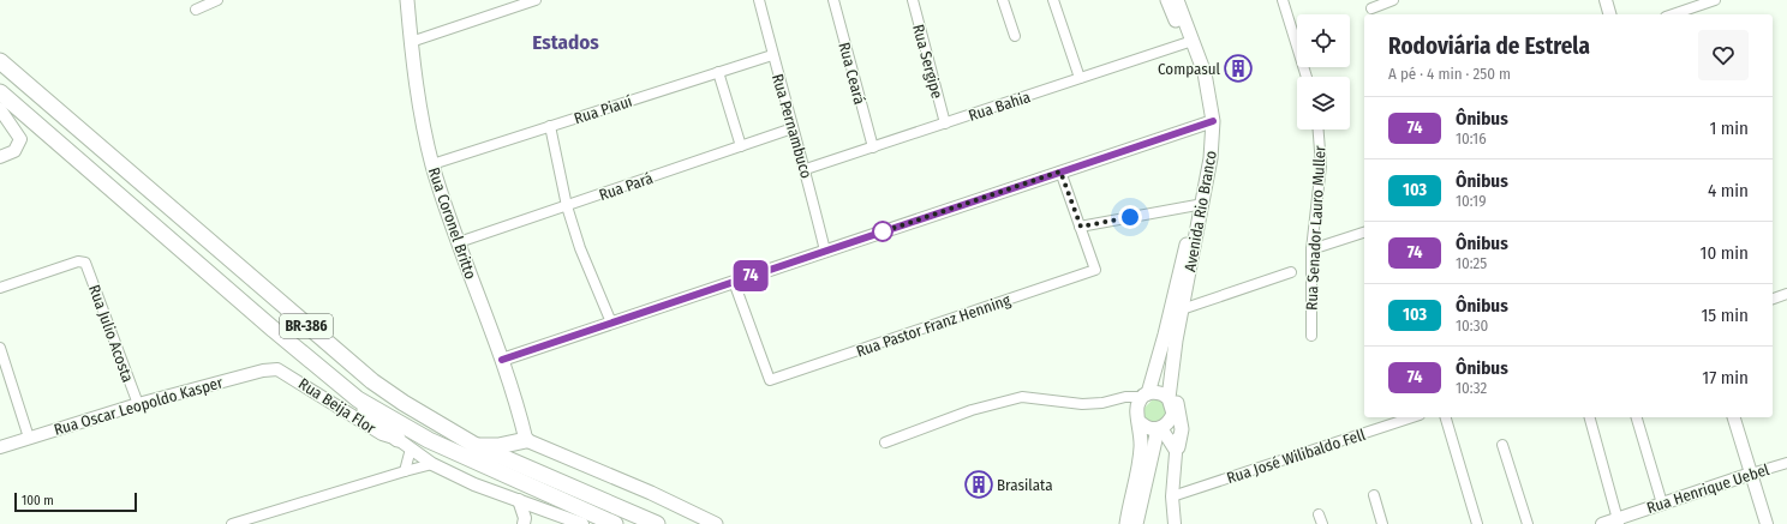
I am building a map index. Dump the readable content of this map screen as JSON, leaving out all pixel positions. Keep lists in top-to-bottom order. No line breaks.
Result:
{"streets":{"highway":["BR-386"],"main road":["Avenida Rio Branco","Rua Coronel Britto"],"street":["Rua Sergipe","Rua Ceará","Rua Bahia","Rua Piauí","Rua Pernambuco","Rua Pará","Rua Senador Lauro Muller","Rua Pastor Franz Henning","Rua Julio Acosta","Rua Oscar Leopoldo Kasper","Rua Beija Flor","Rua José Wilibaldo Fell","Rua Henrique Uebel"]},"crossings":[["Rua Sergipe","Rua Bahia"],["Rua Ceará","Rua Bahia"],["Rua Bahia","Rua Pernambuco"],["Rua Bahia","Avenida Rio Branco"],["Rua Piauí","Rua Pernambuco"],["Rua Piauí","Rua Coronel Britto"],["Rua Pernambuco","Rua Pará"],["Rua Pará","Rua Coronel Britto"],["Rua Julio Acosta","Rua Oscar Leopoldo Kasper"],["Rua Oscar Leopoldo Kasper","Rua Beija Flor"]],"districts":["Estados"],"places":{"building":["Compasul","Brasilata"]},"lines":["bus line 74"],"scale_bar":"100 m","page":{"on_map":"74","heading":["Rodoviária de Estrela","A pé · 4 min · 250 m"],"list":[{"mark":"74","name":"Ônibus","note":"10:16","value":"1 min"},{"mark":"103","name":"Ônibus","note":"10:19","value":"4 min"},{"mark":"74","name":"Ônibus","note":"10:25","value":"10 min"},{"mark":"103","name":"Ônibus","note":"10:30","value":"15 min"},{"mark":"74","name":"Ônibus","note":"10:32","value":"17 min"}],"scale":"100 m"}}
